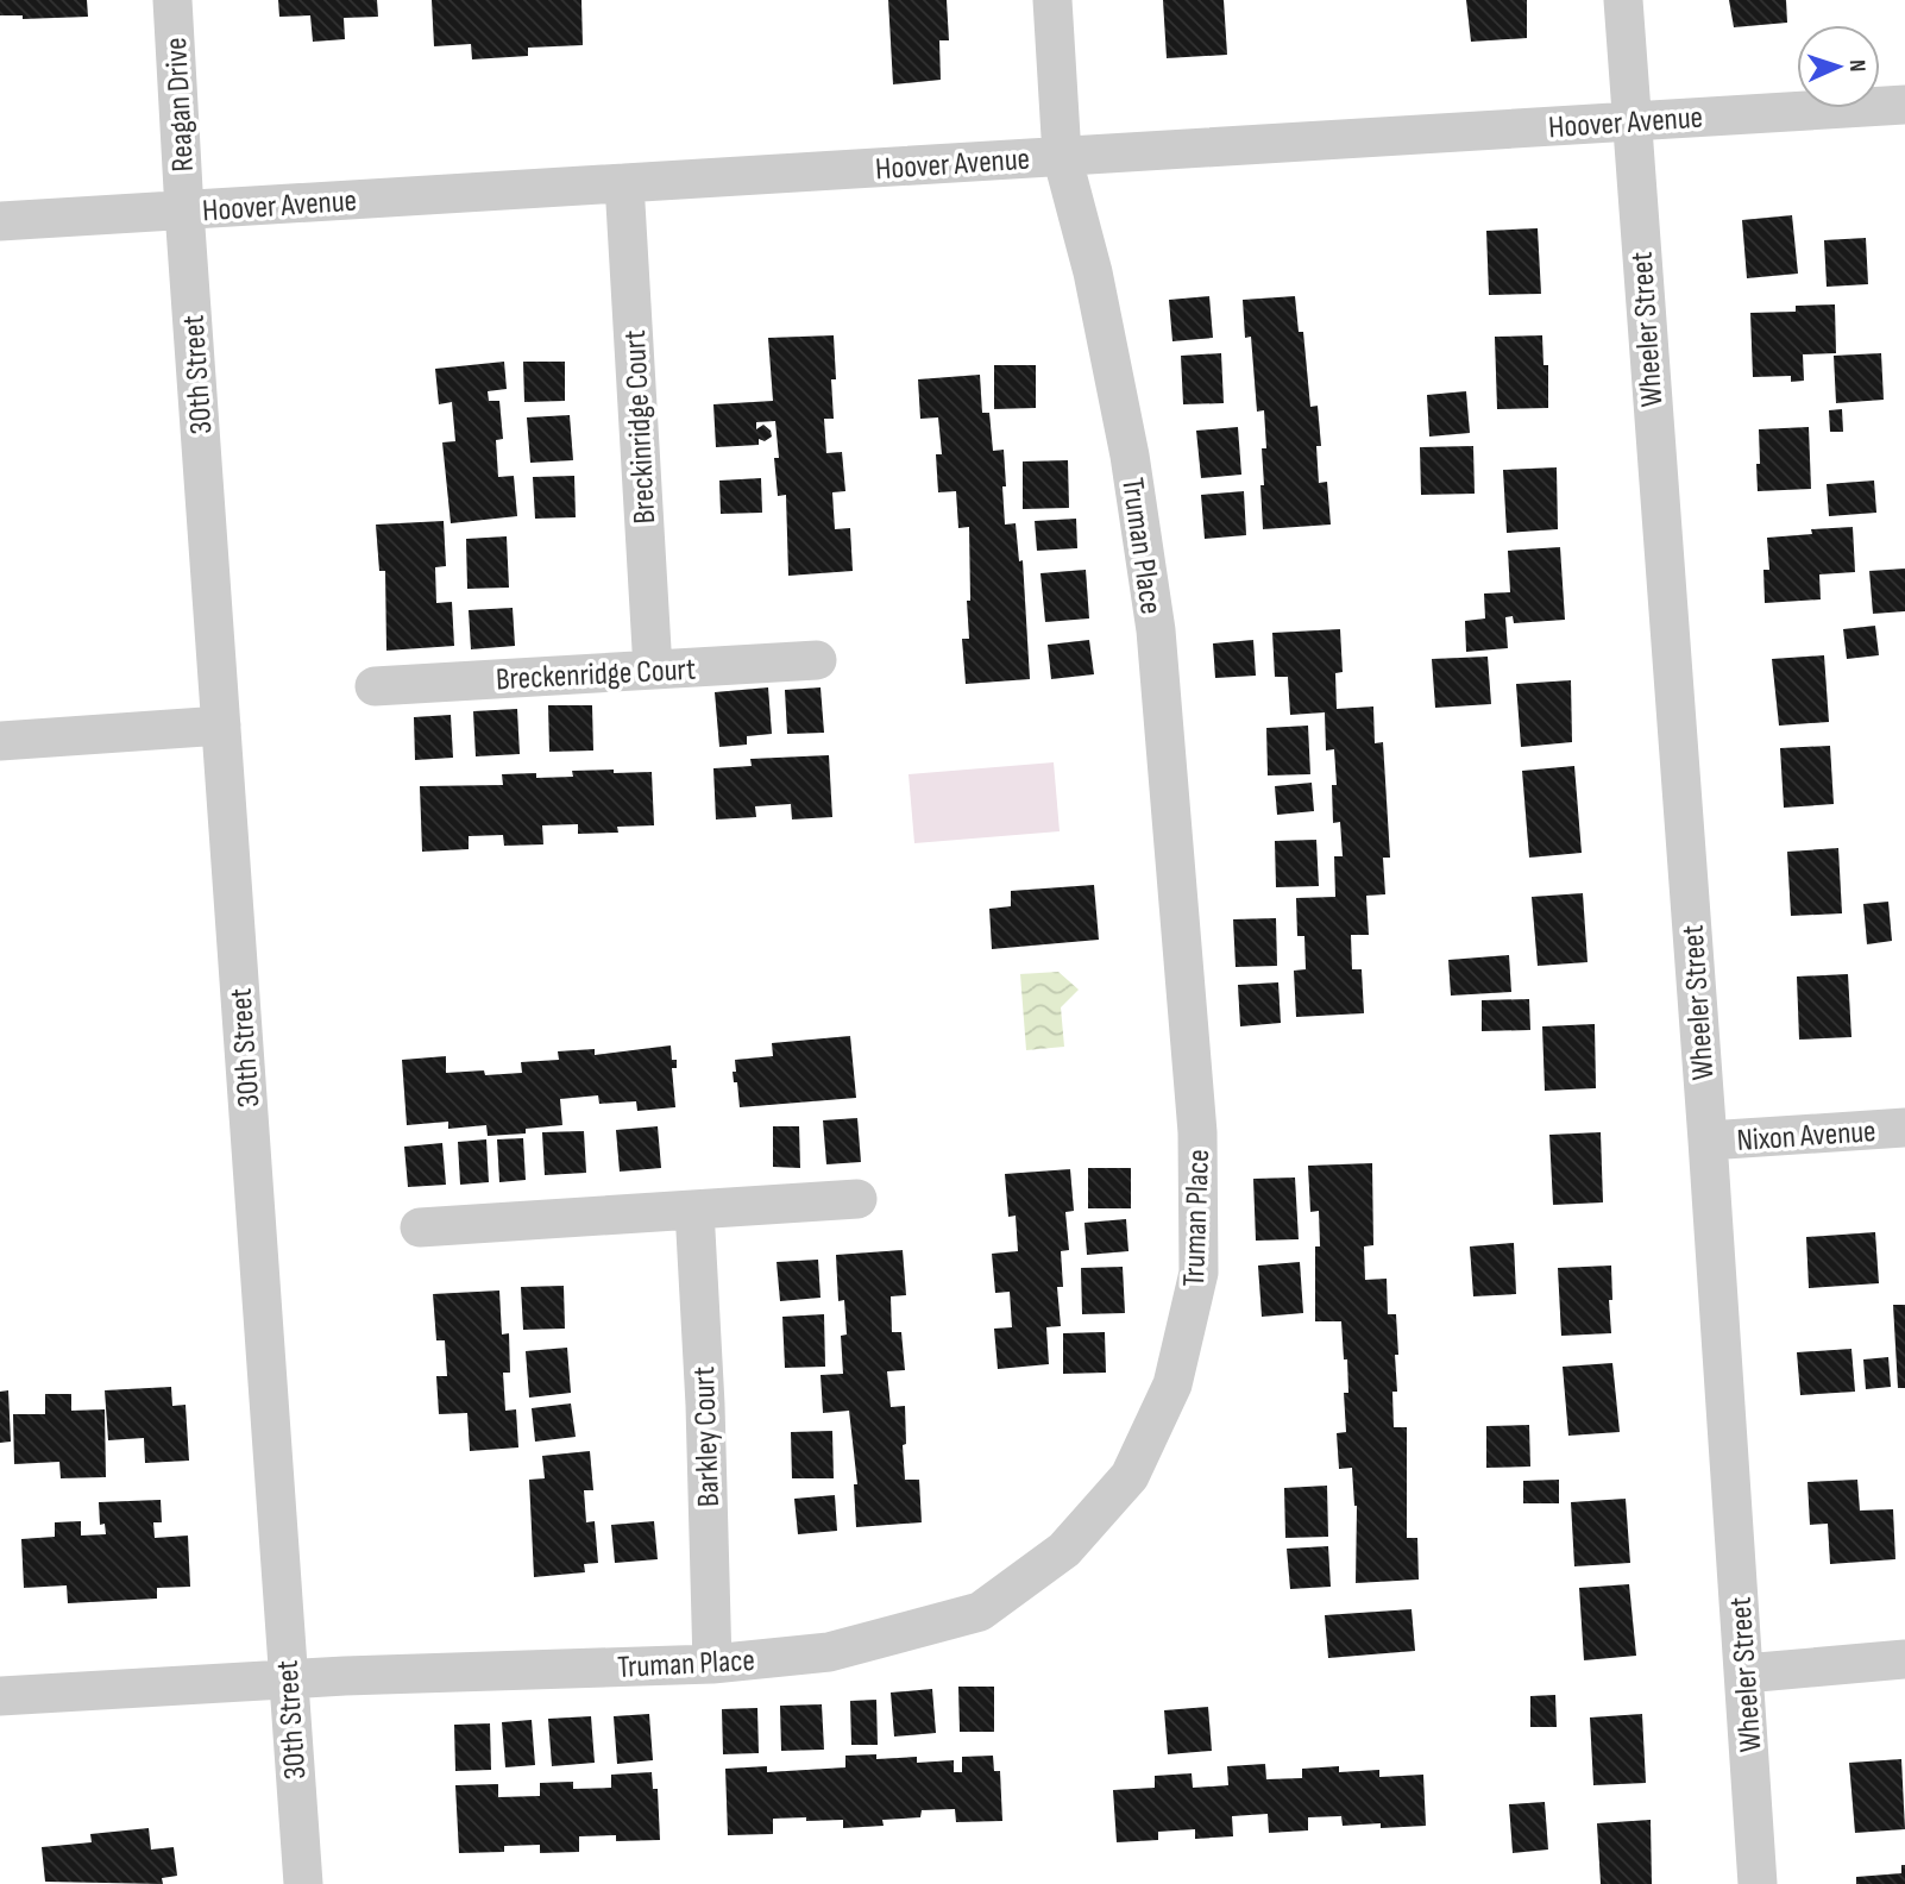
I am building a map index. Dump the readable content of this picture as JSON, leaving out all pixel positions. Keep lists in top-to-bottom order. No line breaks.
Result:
{"streets":{"street":["Reagan Drive","Hoover Avenue","Wheeler Street","30th Street","Breckinridge Court","Truman Place","Breckenridge Court","Nixon Avenue","Barkley Court"]},"crossings":[["Reagan Drive","Hoover Avenue"],["Reagan Drive","30th Street"],["Hoover Avenue","Wheeler Street"],["Hoover Avenue","30th Street"],["Hoover Avenue","Breckinridge Court"],["Hoover Avenue","Truman Place"],["Wheeler Street","Nixon Avenue"],["30th Street","Truman Place"],["Breckinridge Court","Breckenridge Court"],["Truman Place","Barkley Court"]],"north":"right"}
